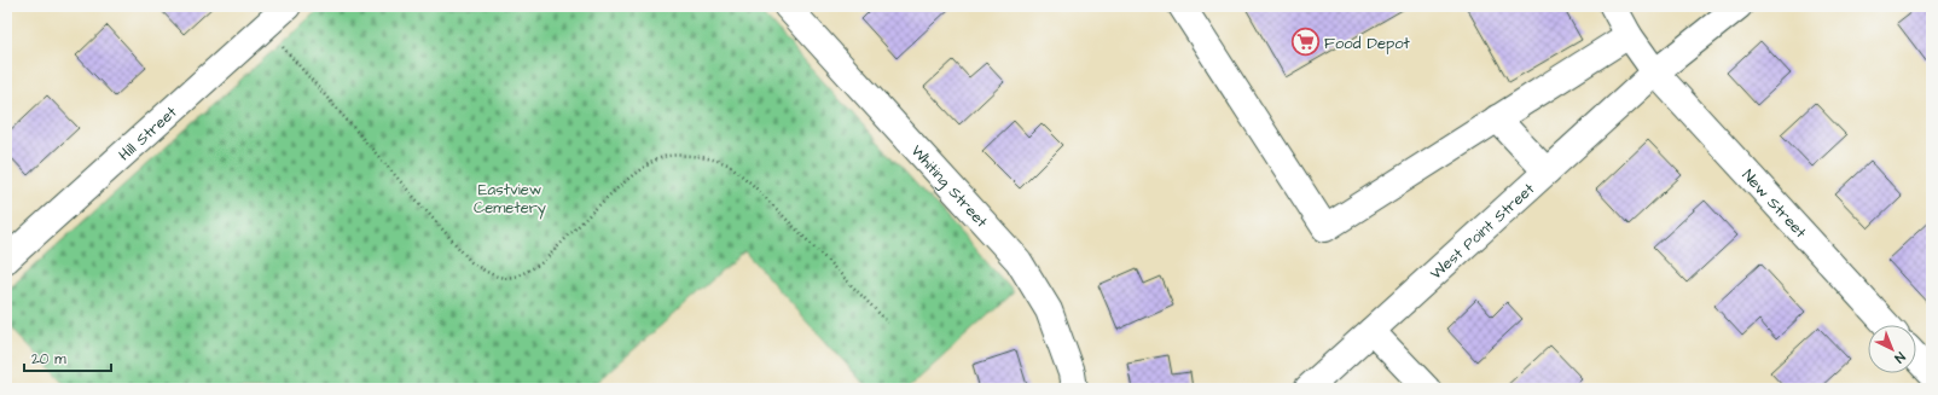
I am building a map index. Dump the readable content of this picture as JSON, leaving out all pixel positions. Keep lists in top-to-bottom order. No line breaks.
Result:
{"streets":{"street":["Hill Street","Whiting Street","New Street","West Point Street"]},"crossings":[["New Street","West Point Street"]],"parks":["Eastview Cemetery"],"places":{"supermarket":["Food Depot"]},"scale_bar":"20 m","north":"bottom right"}
